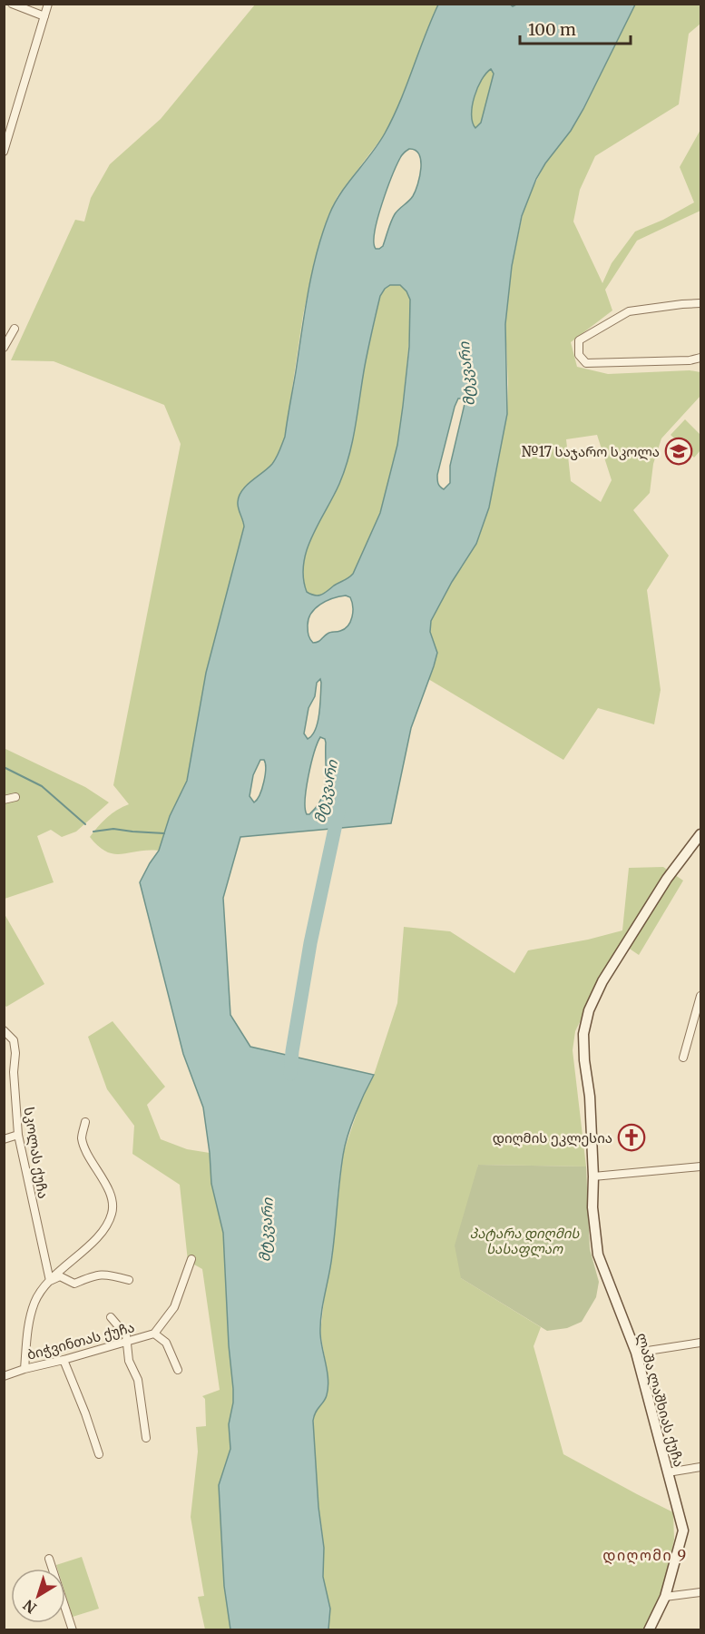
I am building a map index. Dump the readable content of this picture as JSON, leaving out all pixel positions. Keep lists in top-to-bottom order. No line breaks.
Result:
{"streets":{"street":["სკოლას ქუჩა","ბიჭვინთას ქუჩა","ლაშა ლაშხიას ქუჩა"]},"districts":["დიღომი 9"],"water":["მტკვარი"],"parks":["პატარა დიღმის სასაფლაო"],"places":{"school or university":["№17 საჯარო სკოლა"],"church":["დიღმის ეკლესია"]},"scale_bar":"100 m","north":"bottom left"}
